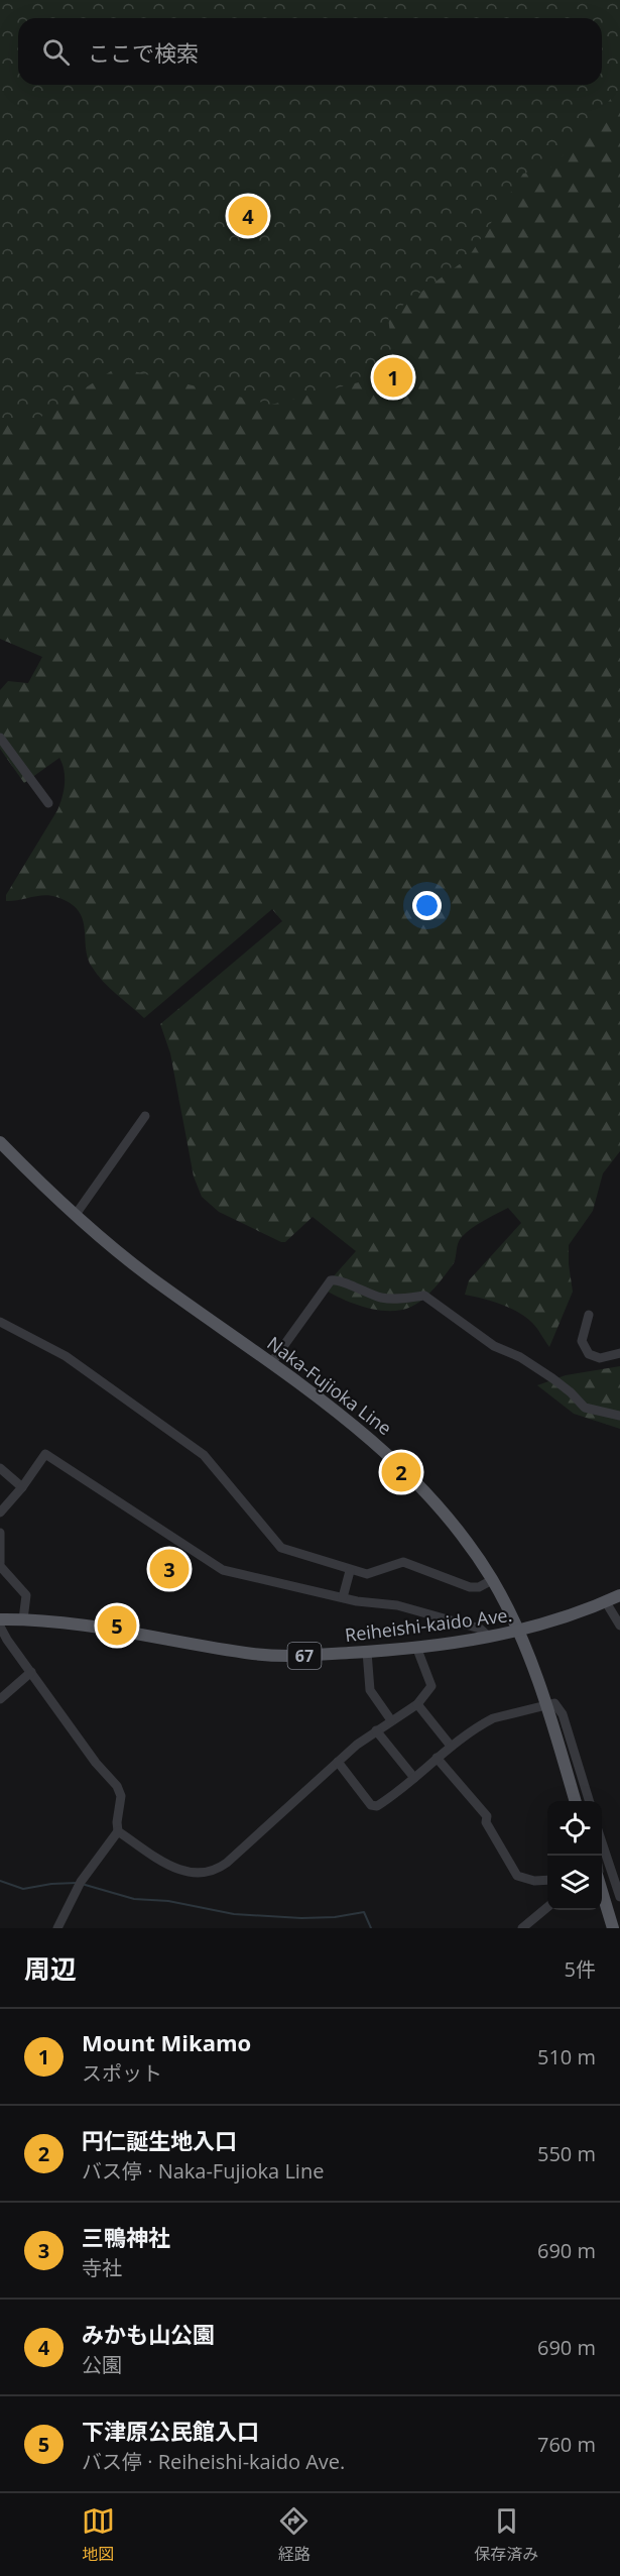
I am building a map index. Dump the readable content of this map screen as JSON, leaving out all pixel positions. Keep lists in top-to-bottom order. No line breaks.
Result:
{"streets":{"main road":["Naka-Fujioka Line","Reiheishi-kaido Ave.","67"]},"crossings":[["Naka-Fujioka Line","Reiheishi-kaido Ave."],["Reiheishi-kaido Ave.","67"]],"page":{"search":"ここで検索","pins":["4","1","2","3","5"],"heading":["周辺","5件"],"list":[{"mark":"1","name":"Mount Mikamo","note":"スポット","value":"510 m"},{"mark":"2","name":"円仁誕生地入口","note":"バス停 · Naka-Fujioka Line","value":"550 m"},{"mark":"3","name":"三鴨神社","note":"寺社","value":"690 m"},{"mark":"4","name":"みかも山公園","note":"公園","value":"690 m"},{"mark":"5","name":"下津原公民館入口","note":"バス停 · Reiheishi-kaido Ave.","value":"760 m"}],"nav":["地図","経路","保存済み"]}}
